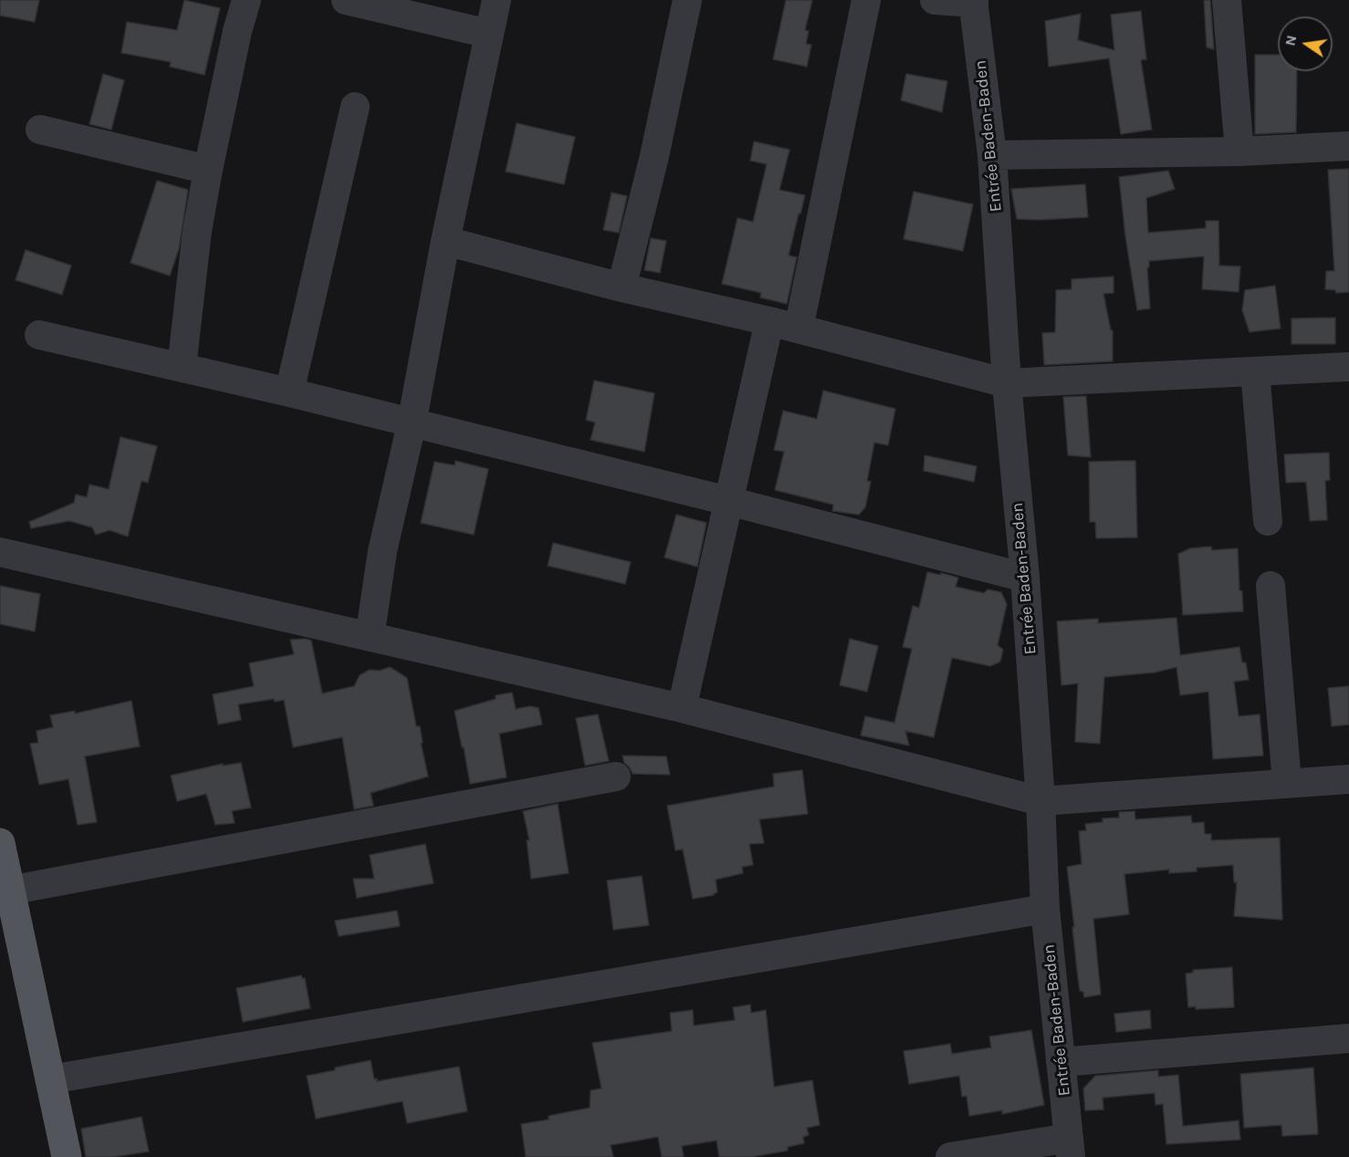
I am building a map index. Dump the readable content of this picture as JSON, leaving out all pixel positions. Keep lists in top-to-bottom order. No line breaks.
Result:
{"streets":{"street":["Entrée Baden-Baden"]},"north":"left"}
